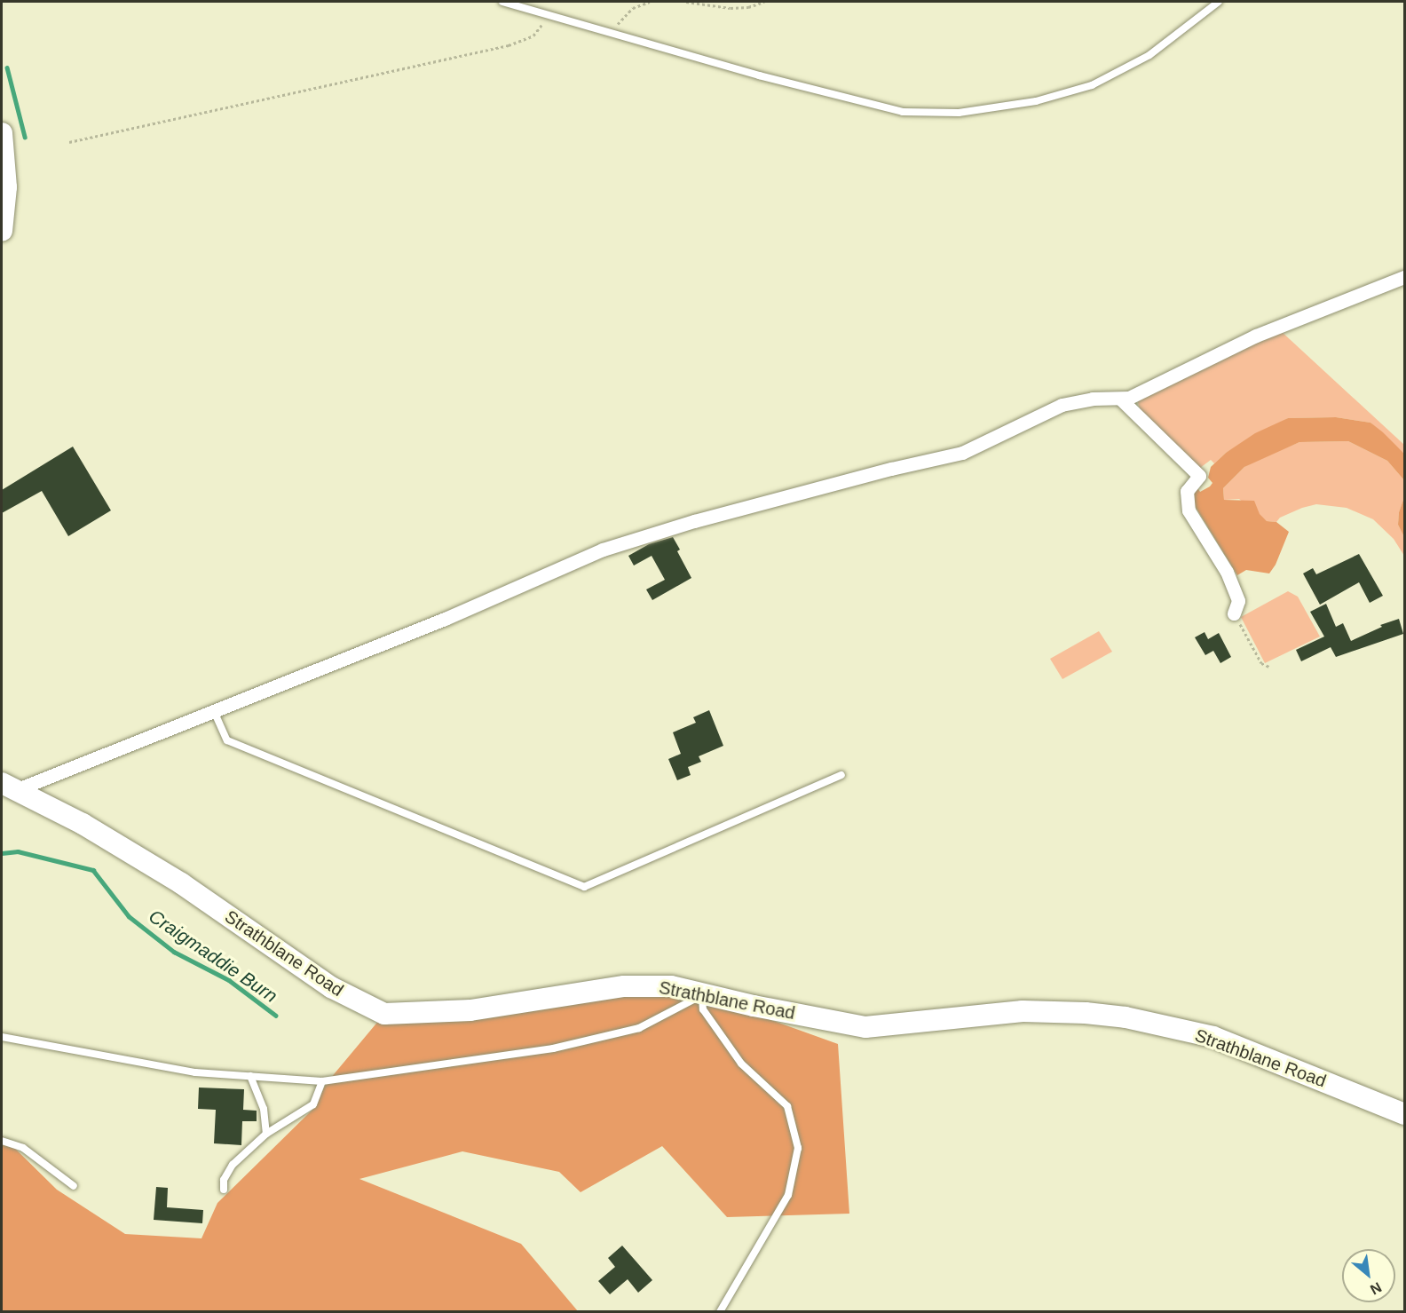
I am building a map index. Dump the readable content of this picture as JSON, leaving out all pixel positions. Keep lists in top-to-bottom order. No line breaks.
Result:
{"streets":{"main road":["Strathblane Road"]},"water":["Craigmaddie Burn"],"north":"bottom right"}
